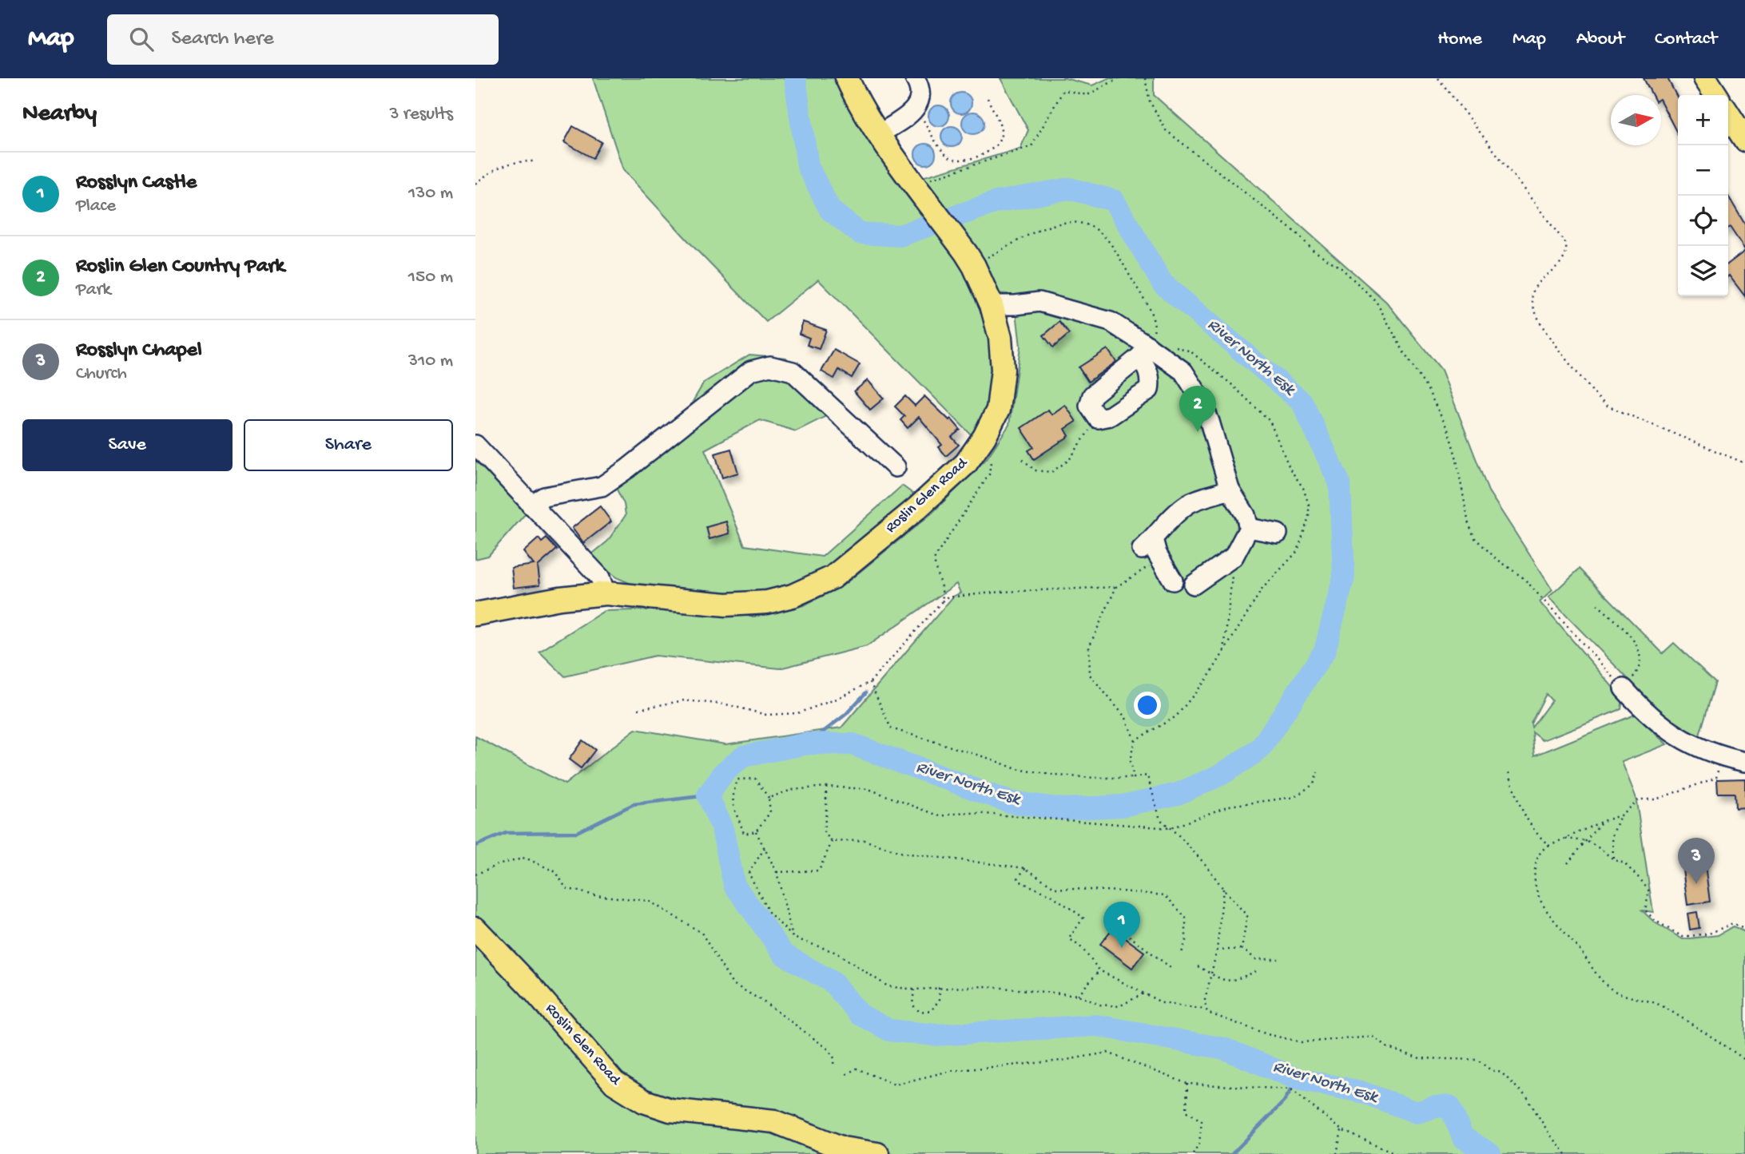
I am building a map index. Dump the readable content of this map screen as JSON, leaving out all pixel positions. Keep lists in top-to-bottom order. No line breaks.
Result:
{"streets":{"main road":["Roslin Glen Road"]},"water":["River North Esk"],"north":"right","page":{"header":"Map","search":"Search here","nav":["Home","Map","About","Contact"],"heading":["Nearby","3 results"],"map_buttons":["+","−"],"list":[{"mark":"1","name":"Rosslyn Castle","note":"Place","value":"130 m"},{"mark":"2","name":"Roslin Glen Country Park","note":"Park","value":"150 m"},{"mark":"3","name":"Rosslyn Chapel","note":"Church","value":"310 m"}],"pins":["2","3","1"],"buttons":["Save","Share"]}}
